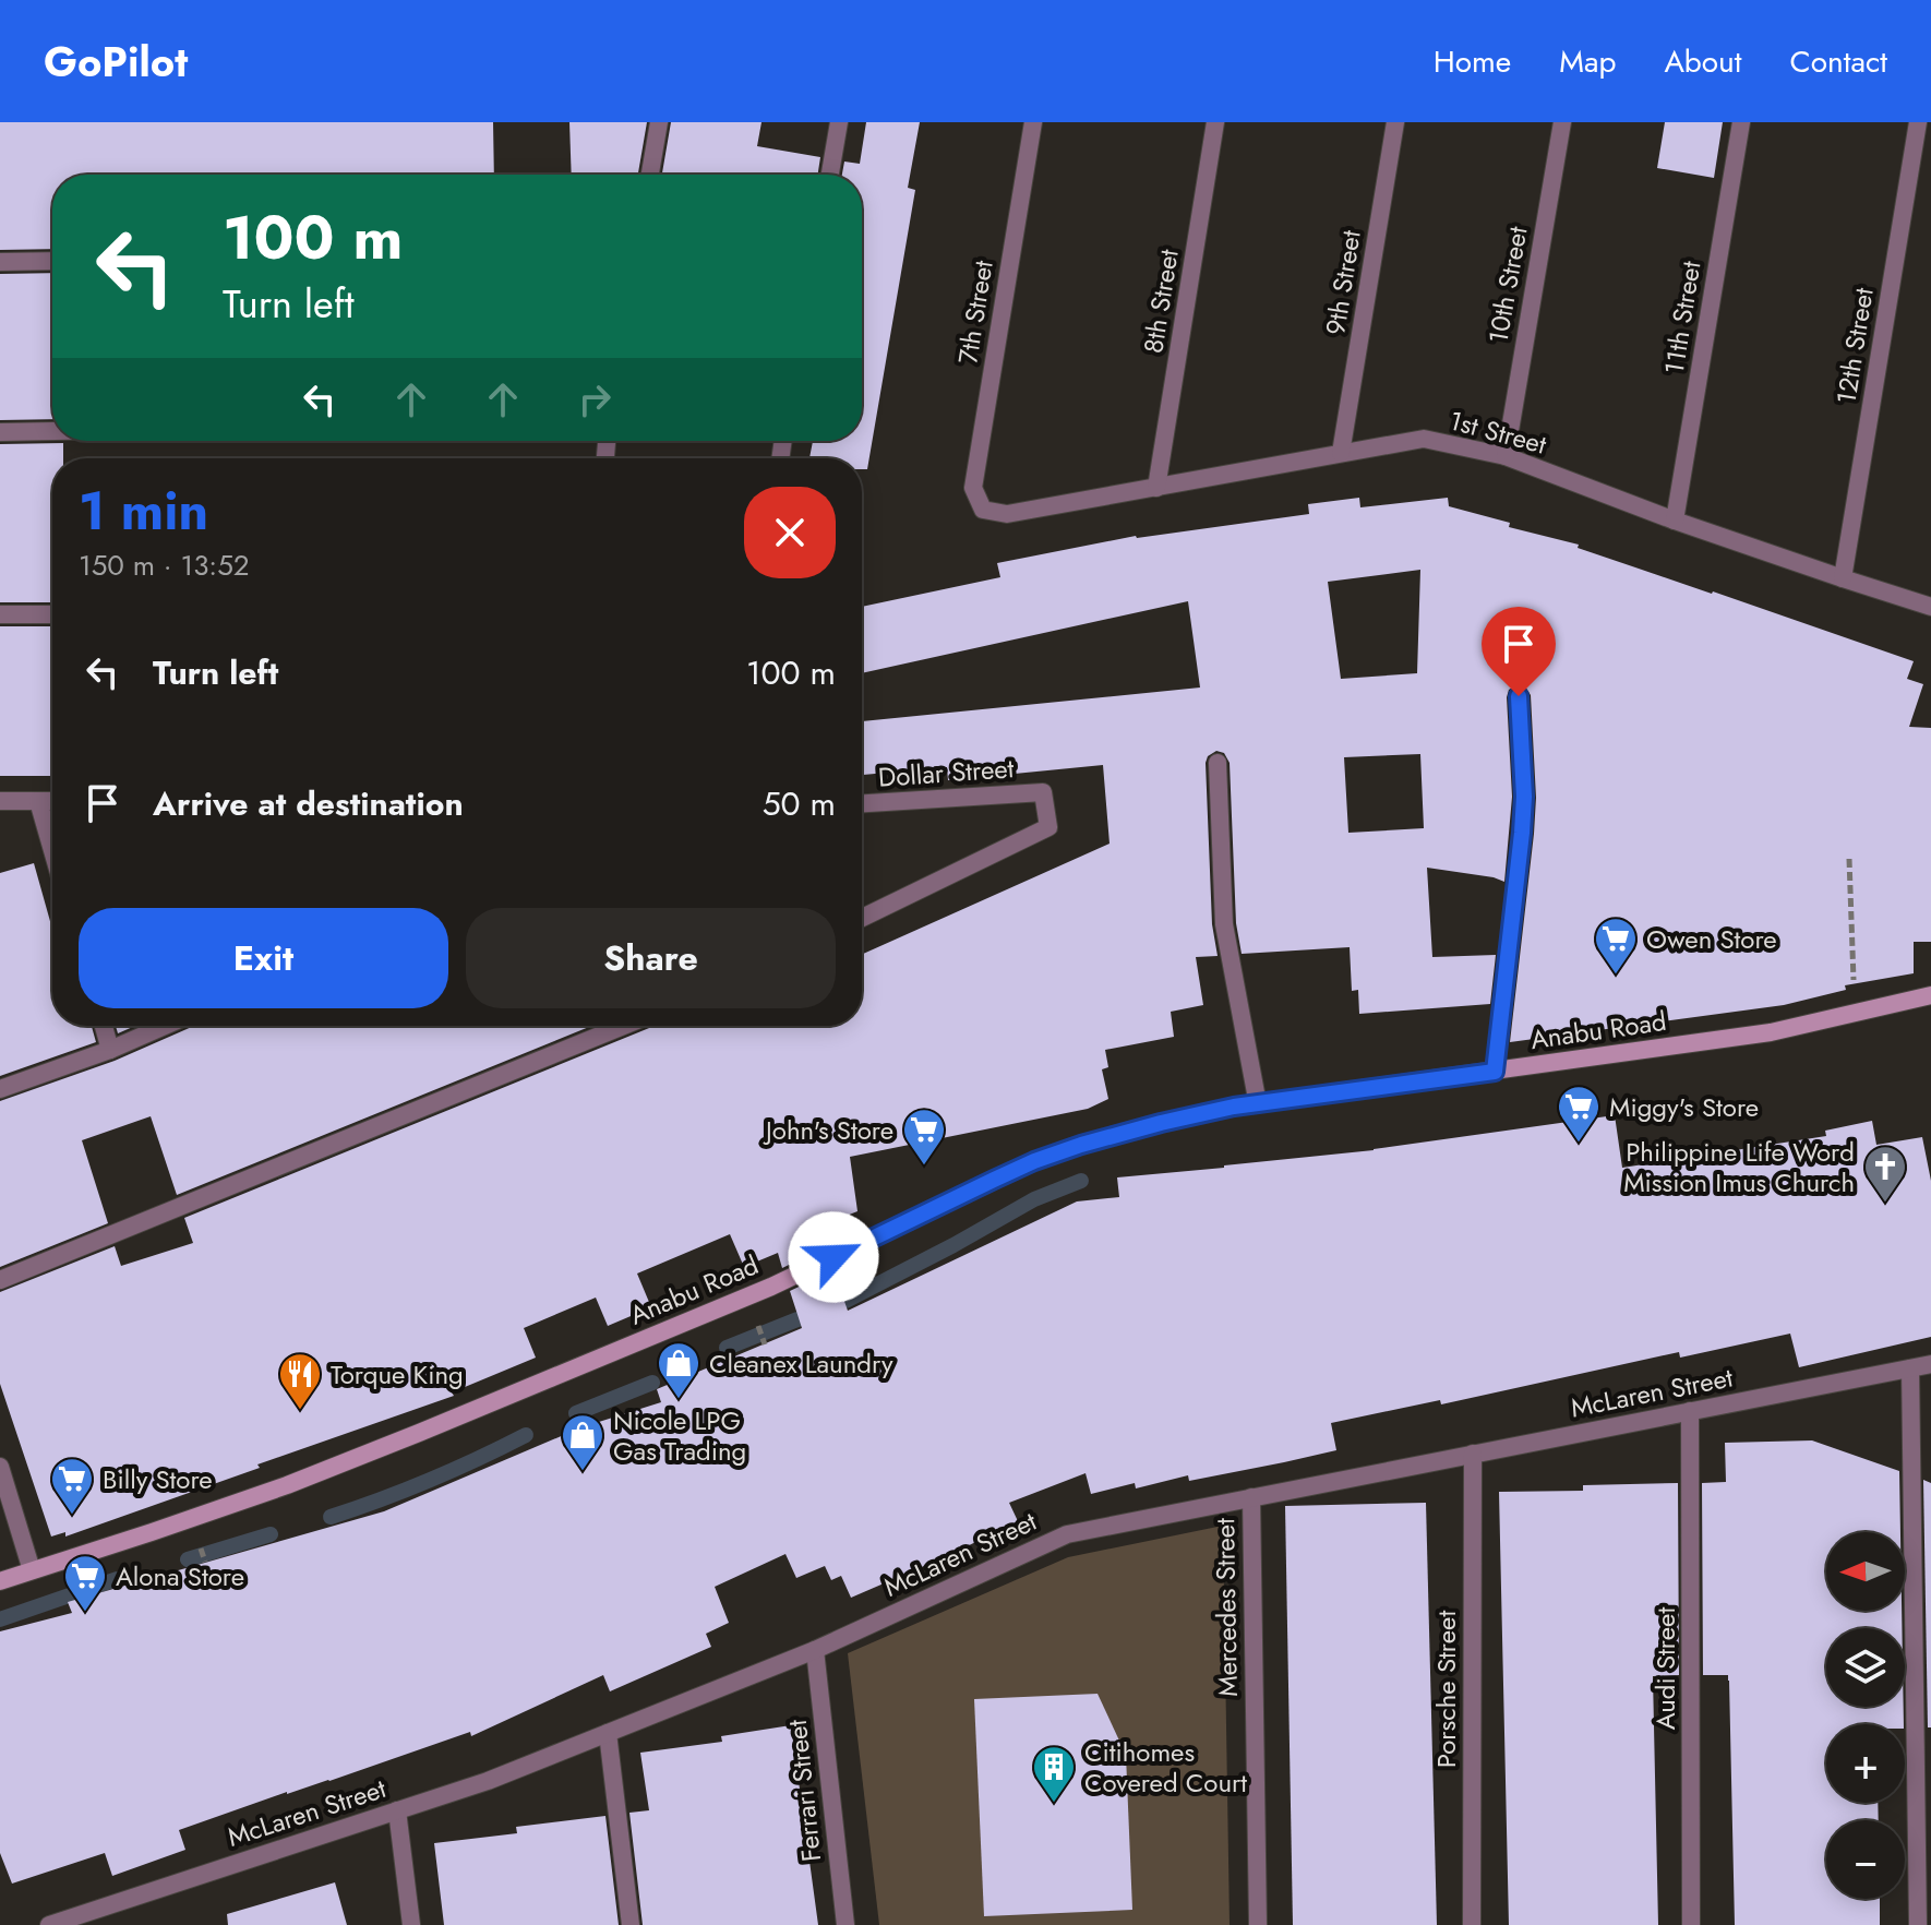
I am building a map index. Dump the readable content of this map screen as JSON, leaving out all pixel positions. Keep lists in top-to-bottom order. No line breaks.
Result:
{"streets":{"street":["9th Street","10th Street","8th Street","7th Street","11th Street","12th Street","1st Street","Dollar Street","Anabu Road","McLaren Street","Mercedes Street","Audi Street","Porsche Street","Ferrari Street"]},"crossings":[["9th Street","1st Street"],["10th Street","1st Street"],["8th Street","1st Street"],["7th Street","1st Street"],["11th Street","1st Street"],["12th Street","1st Street"],["McLaren Street","Mercedes Street"],["McLaren Street","Audi Street"],["McLaren Street","Porsche Street"],["McLaren Street","Ferrari Street"]],"places":{"supermarket":["Owen Store","Miggy's Store","John's Store","Billy Store","Alona Store"],"church":["Philippine Life Word Mission Imus Church"],"shop":["Cleanex Laundry","Nicole LPG Gas Trading"],"restaurant":["Torque King"],"building":["Citihomes Covered Court"]},"north":"left","page":{"header":"GoPilot","nav":["Home","Map","About","Contact"],"turn":["100 m","Turn left"],"heading":["1 min","150 m · 13:52"],"list":[{"name":"Turn left","value":"100 m"},{"name":"Arrive at destination","value":"50 m"}],"buttons":["Exit","Share"],"map_buttons":["+","−"]}}
